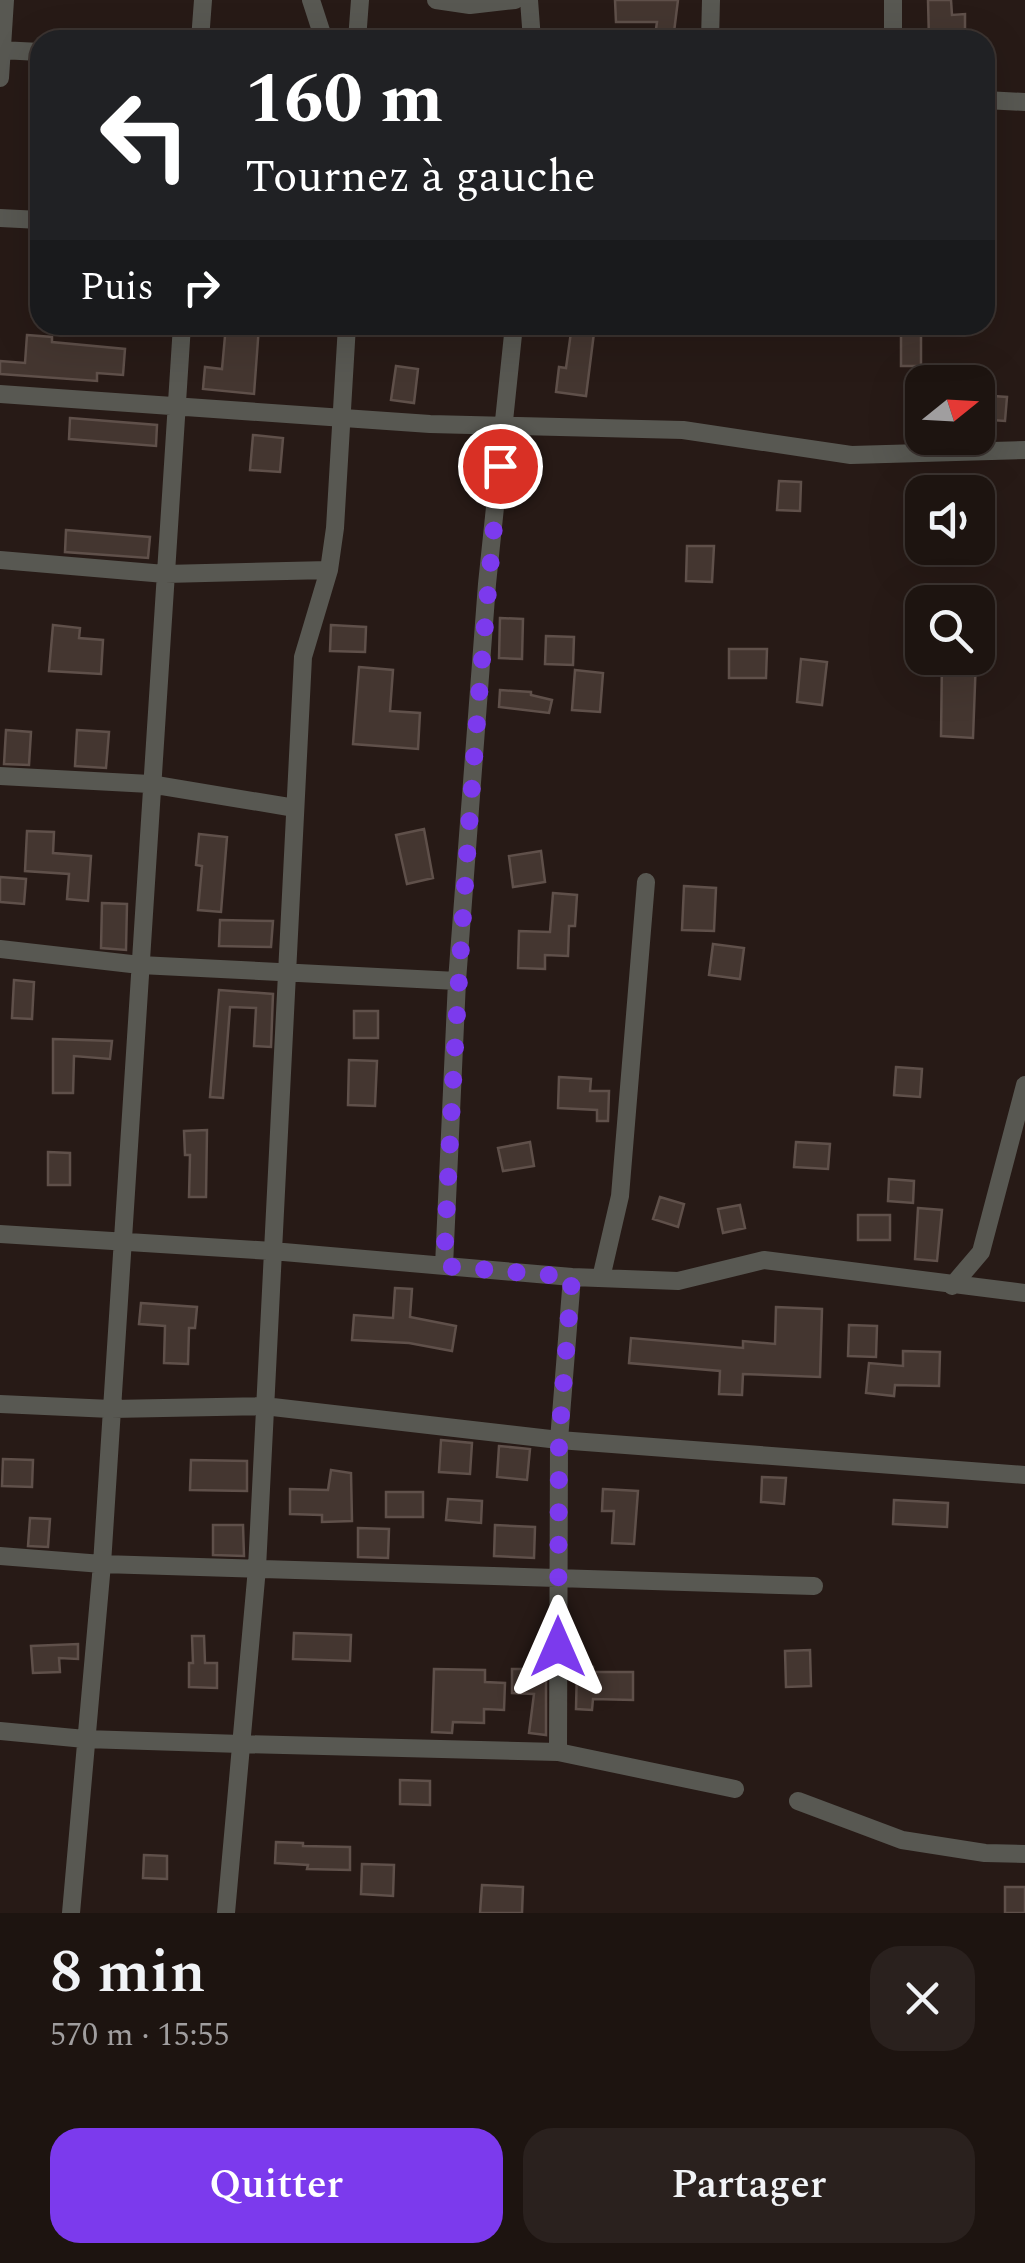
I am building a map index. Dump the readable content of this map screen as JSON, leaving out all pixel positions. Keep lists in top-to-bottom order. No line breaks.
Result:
{"north":"right","page":{"turn":["160 m","Tournez à gauche"],"then":"Puis","heading":["8 min","570 m · 15:55"],"buttons":["Quitter","Partager"]}}
